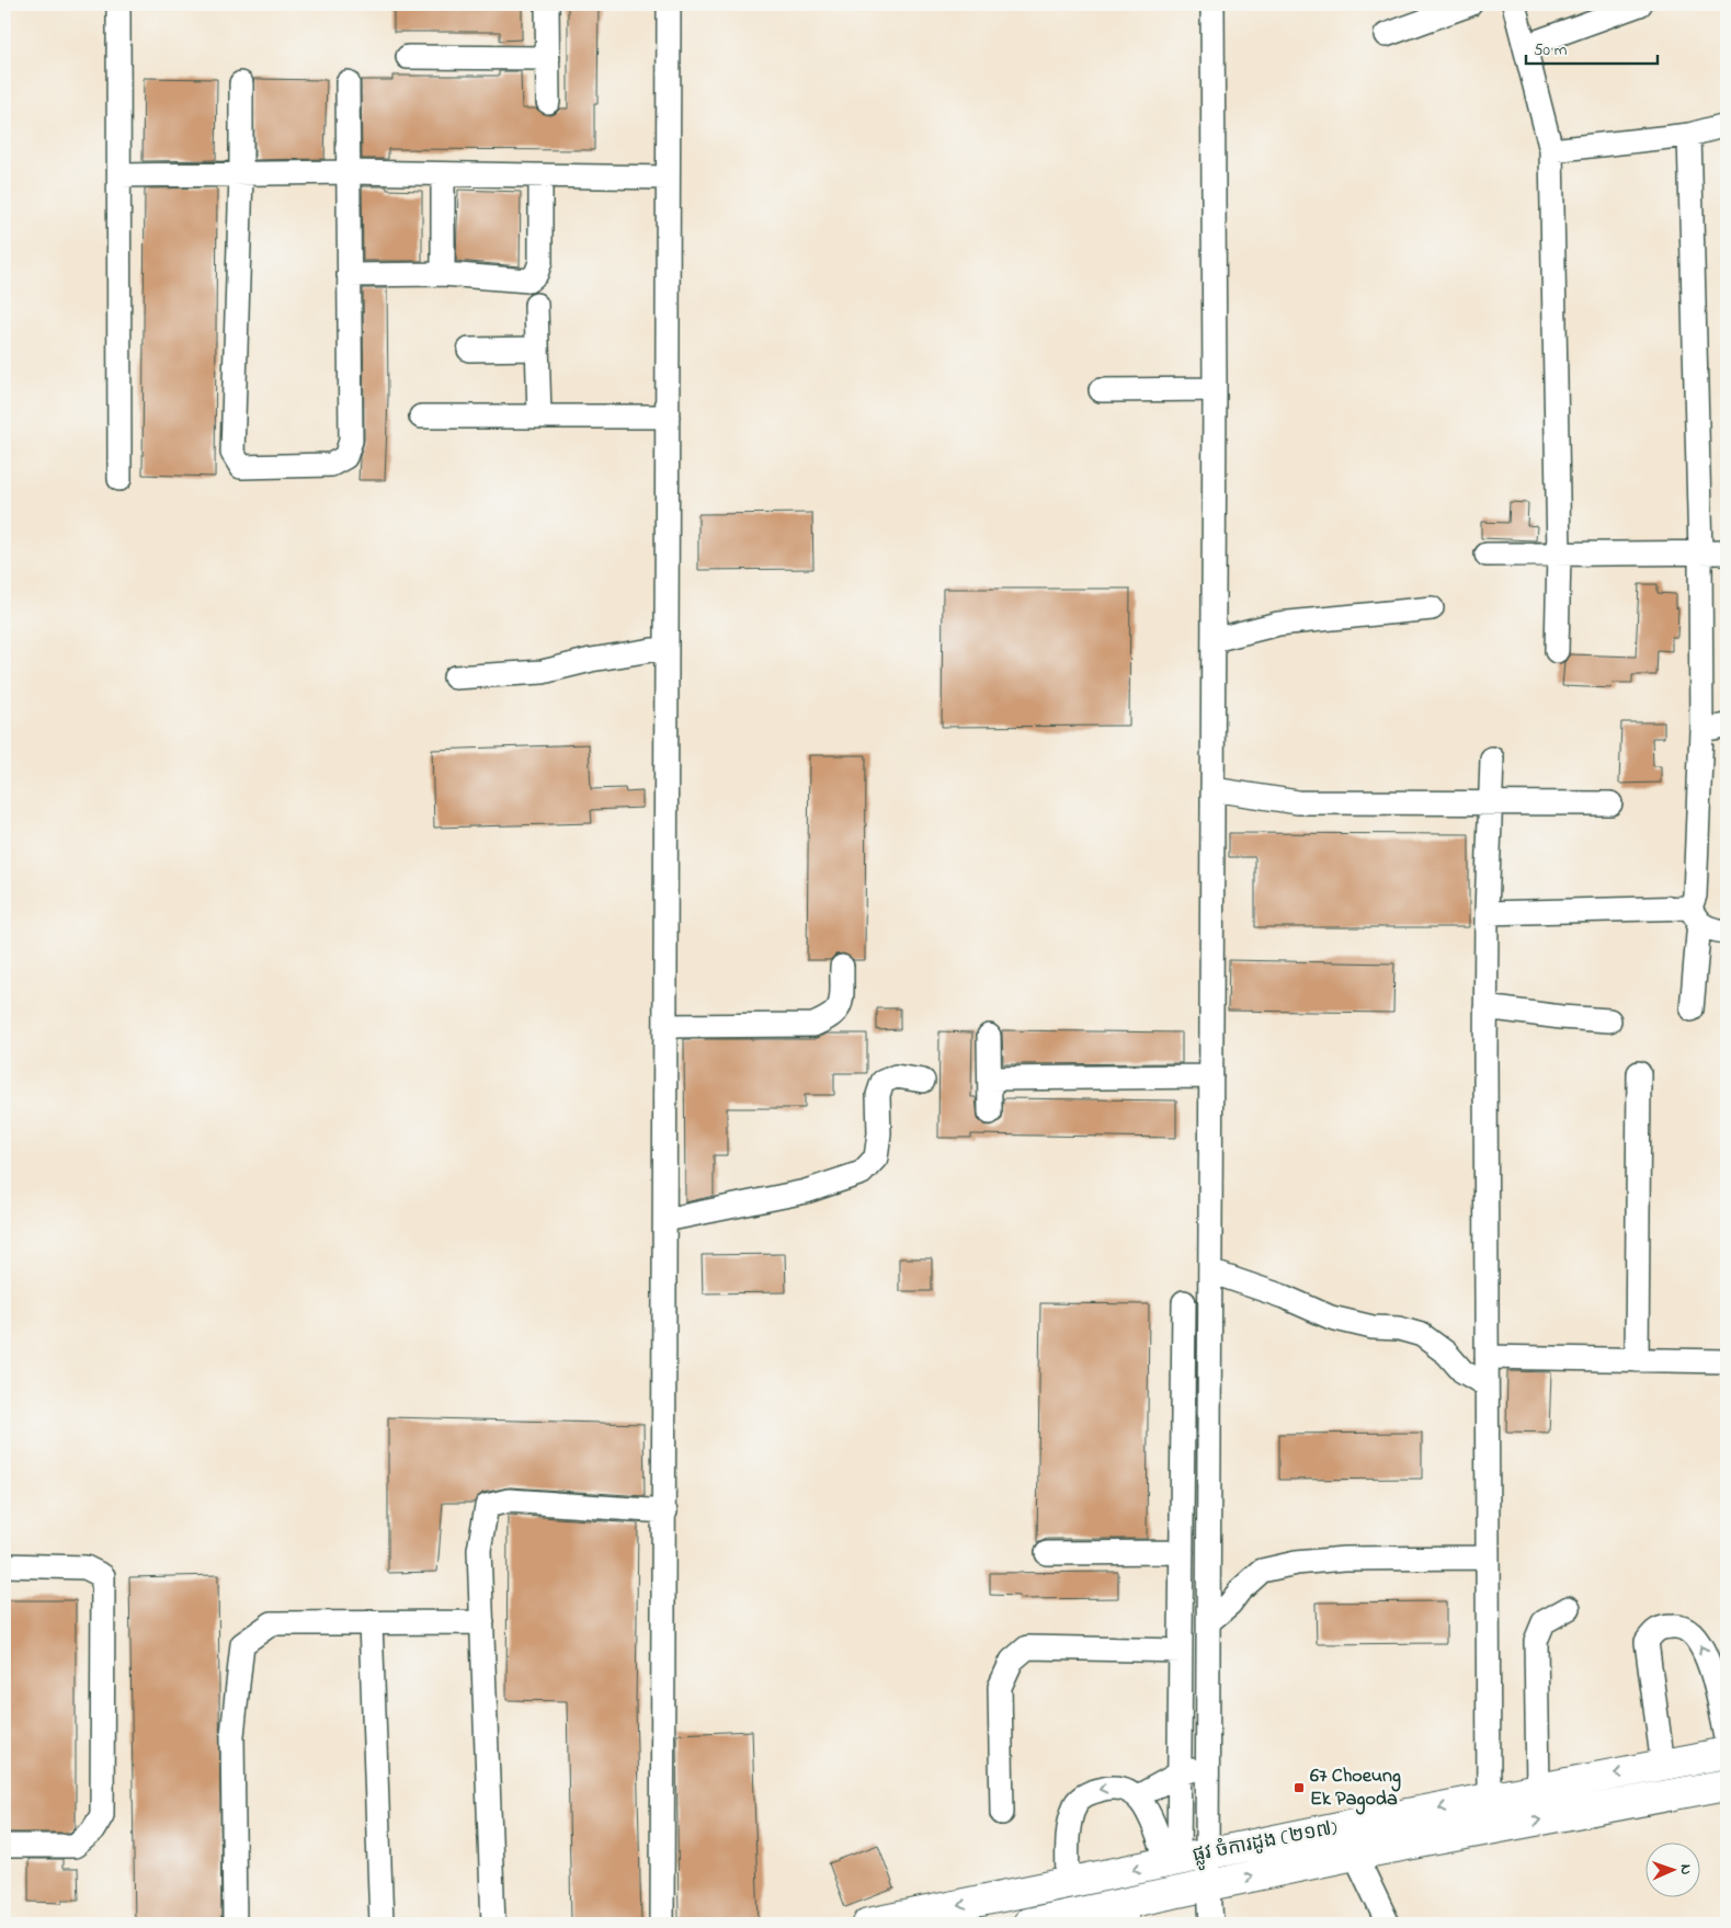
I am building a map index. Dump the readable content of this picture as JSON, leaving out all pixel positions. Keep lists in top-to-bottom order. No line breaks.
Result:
{"streets":{"main road":["ផ្លូវ ចំការដូង (២១៧)"]},"places":{"transit":["67 Choeung Ek Pagoda"]},"scale_bar":"50 m","north":"right"}
